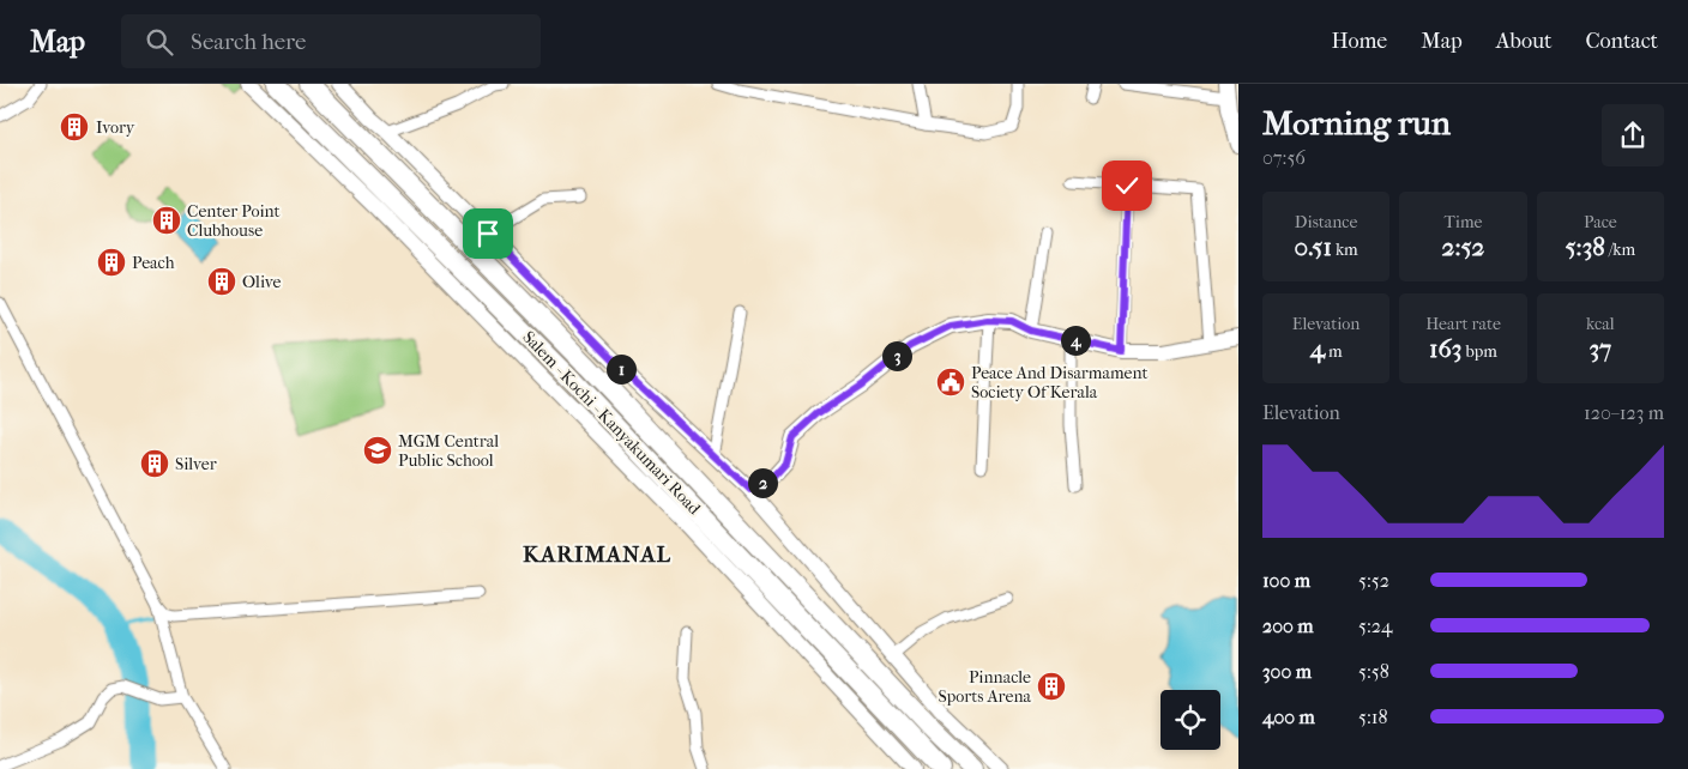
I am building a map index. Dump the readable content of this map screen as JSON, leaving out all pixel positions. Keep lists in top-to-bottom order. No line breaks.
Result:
{"streets":{"highway":["Salem - Kochi - Kanyakumari Road"]},"districts":["KARIMANAL"],"places":{"building":["Ivory","Center Point Clubhouse","Peach","Olive","Silver","Pinnacle Sports Arena"],"public building":["Peace And Disarmament Society Of Kerala"],"school or university":["MGM Central Public School"]},"page":{"header":"Map","search":"Search here","nav":["Home","Map","About","Contact"],"heading":["Morning run","07:56"],"stats":[["Distance","0.51 km"],["Time","2:52"],["Pace","5:38 /km"],["Elevation","4 m"],["Heart rate","163 bpm"],["kcal","37"]],"pins":["4","3","1","2"],"chart":["Elevation","120–123 m"],"list":[{"name":"100 m","note":"5:52"},{"name":"200 m","note":"5:24"},{"name":"300 m","note":"5:58"},{"name":"400 m","note":"5:18"}]}}
